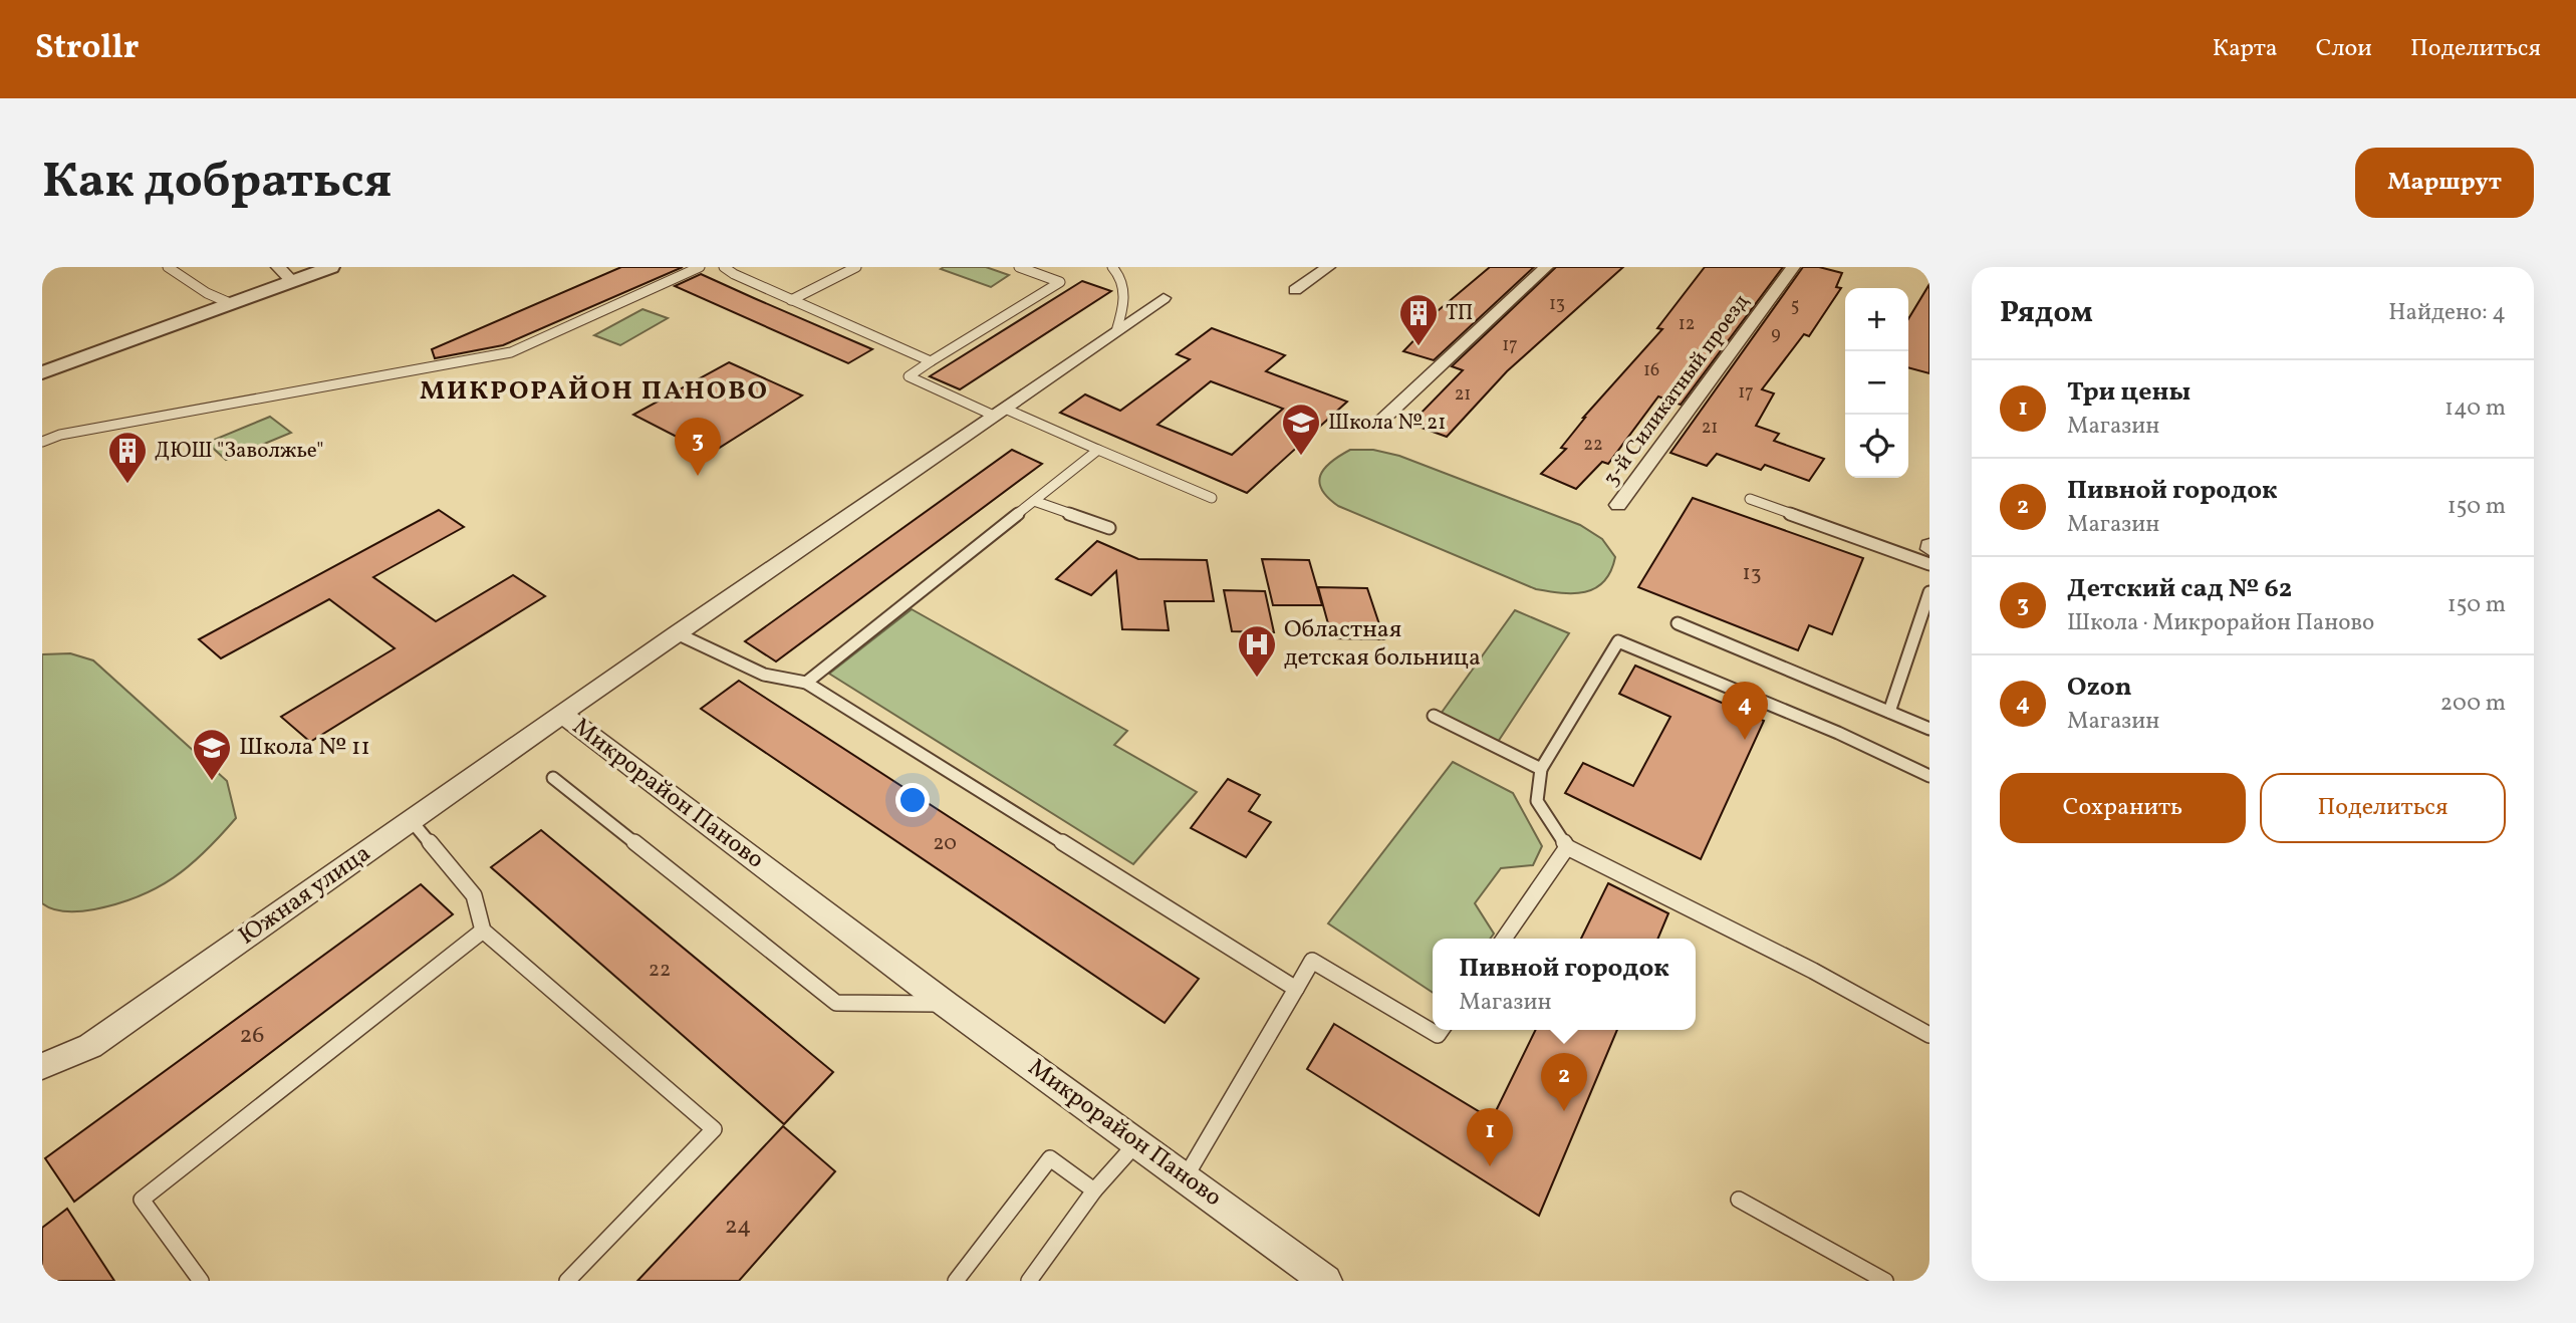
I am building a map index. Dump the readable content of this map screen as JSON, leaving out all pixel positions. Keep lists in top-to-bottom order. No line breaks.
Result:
{"streets":{"street":["3-й Силикатный проезд","Микрорайон Паново","Южная улица"]},"crossings":[["Микрорайон Паново","Южная улица"]],"districts":["МИКРОРАЙОН ПАНОВО"],"places":{"building":["ТП","ДЮШ \"Заволжье\""],"school or university":["Школа № 21","Школа № 11"],"hospital":["Областная детская больница"]},"house_numbers":["13","5","12","9","17","16","17","21","21","22","13","20","22","26","24"],"page":{"header":"Strollr","nav":["Карта","Слои","Поделиться"],"buttons":["Маршрут",["Сохранить","Поделиться"]],"title":"Как добраться","heading":["Рядом","Найдено: 4"],"map_buttons":["+","−"],"list":[{"mark":"1","name":"Три цены","note":"Магазин","value":"140 m"},{"mark":"2","name":"Пивной городок","note":"Магазин","value":"150 m"},{"mark":"3","name":"Детский сад № 62","note":"Школа · Микрорайон Паново","value":"150 m"},{"mark":"4","name":"Ozon","note":"Магазин","value":"200 m"}],"pins":["3","4","2","1"],"popup":["Пивной городок","Магазин"]}}
